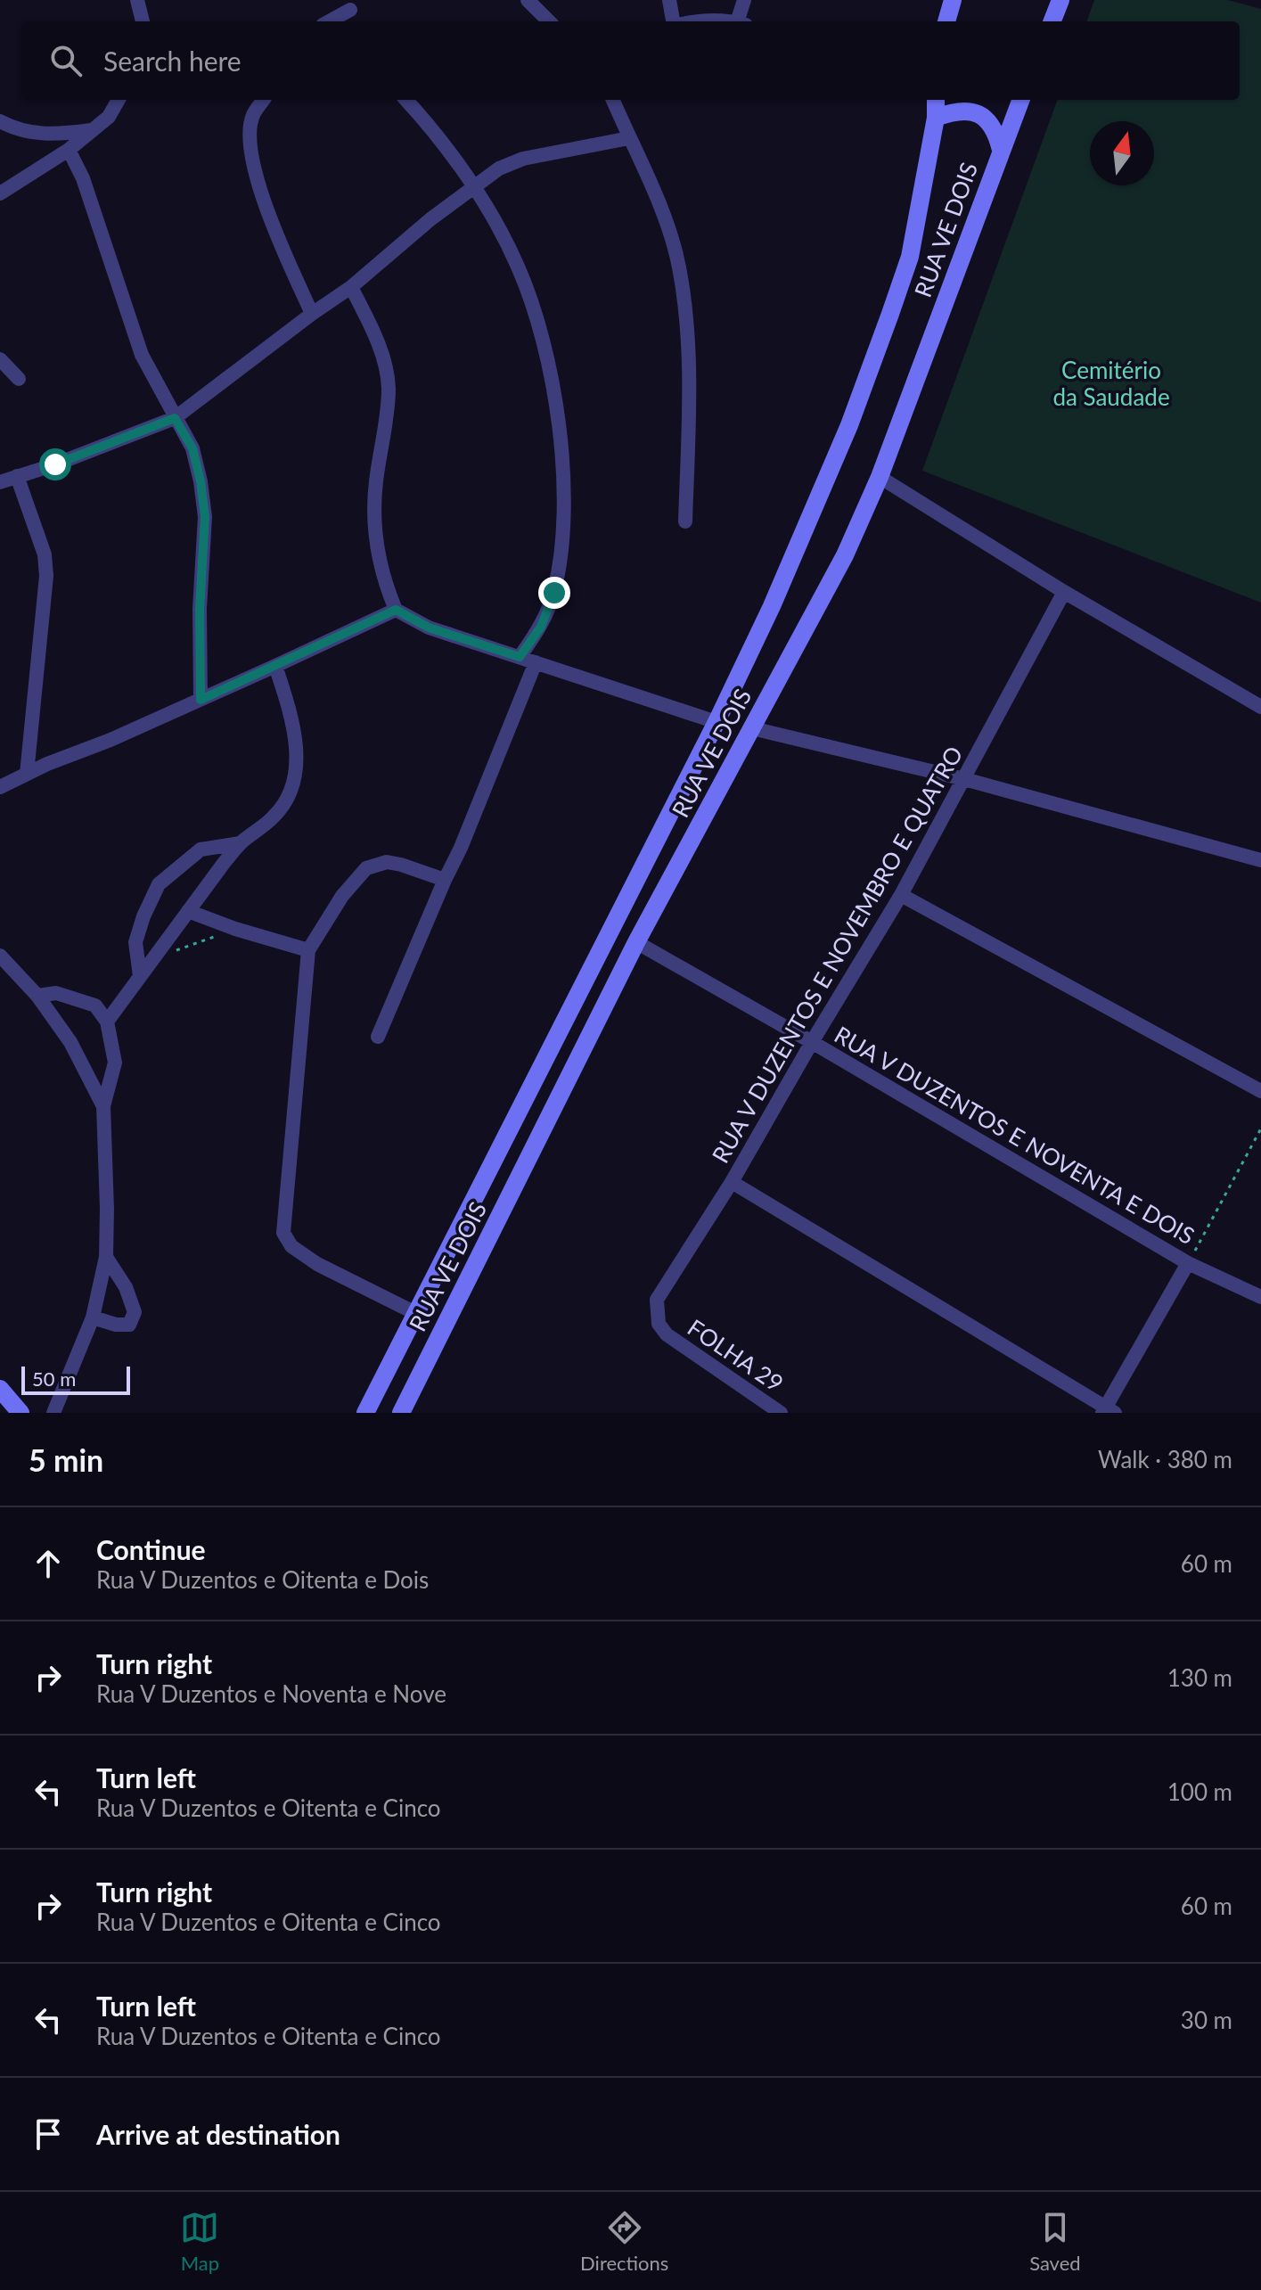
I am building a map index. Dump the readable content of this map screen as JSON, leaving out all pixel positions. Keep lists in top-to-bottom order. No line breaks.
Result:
{"streets":{"main road":["RUA VE DOIS"],"street":["RUA V DUZENTOS E NOVEMBRO E QUATRO","RUA V DUZENTOS E NOVENTA E DOIS","FOLHA 29"]},"crossings":[["RUA VE DOIS","RUA V DUZENTOS E NOVENTA E DOIS"],["RUA V DUZENTOS E NOVEMBRO E QUATRO","RUA V DUZENTOS E NOVENTA E DOIS"],["RUA V DUZENTOS E NOVEMBRO E QUATRO","FOLHA 29"]],"parks":["Cemitério da Saudade"],"scale_bar":"50 m","north":"top","page":{"search":"Search here","scale":"50 m","heading":["5 min","Walk · 380 m"],"list":[["Continue","Rua V Duzentos e Oitenta e Dois","60 m"],["Turn right","Rua V Duzentos e Noventa e Nove","130 m"],["Turn left","Rua V Duzentos e Oitenta e Cinco","100 m"],["Turn right","Rua V Duzentos e Oitenta e Cinco","60 m"],["Turn left","Rua V Duzentos e Oitenta e Cinco","30 m"],"Arrive at destination"],"nav":["Map","Directions","Saved"]}}
